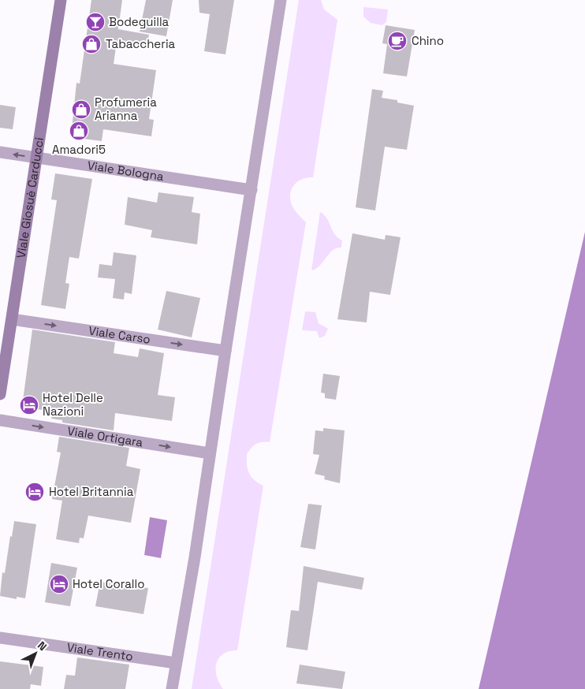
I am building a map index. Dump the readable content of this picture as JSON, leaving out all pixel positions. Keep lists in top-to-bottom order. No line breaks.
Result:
{"streets":{"street":["Viale Bologna","Viale Giosuè Carducci","Viale Carso","Viale Ortigara","Viale Trento"]},"crossings":[["Viale Bologna","Viale Giosuè Carducci"],["Viale Giosuè Carducci","Viale Carso"]],"one_way":["Viale Carso","Viale Ortigara"],"places":{"bar":["Bodeguilla"],"cafe":["Chino"],"shop":["Tabaccheria","Profumeria Arianna","Amadori5"],"hotel":["Hotel Delle Nazioni","Hotel Britannia","Hotel Corallo"]},"north":"top right"}
